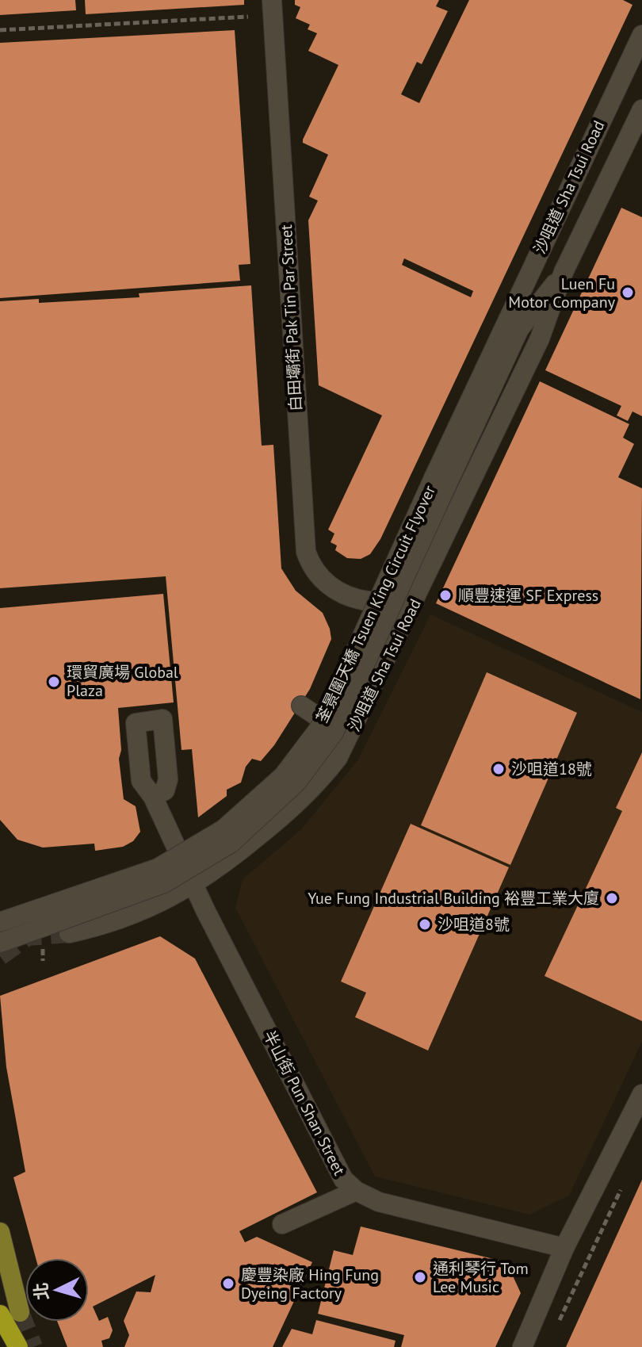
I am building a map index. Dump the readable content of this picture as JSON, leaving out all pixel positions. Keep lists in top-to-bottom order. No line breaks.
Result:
{"streets":{"street":["沙咀道 Sha Tsui Road","白田壩街 Pak Tin Par Street","荃景圍天橋 Tsuen King Circuit Flyover","半山街 Pun Shan Street"]},"crossings":[["沙咀道 Sha Tsui Road","荃景圍天橋 Tsuen King Circuit Flyover"],["沙咀道 Sha Tsui Road","半山街 Pun Shan Street"]],"places":["Luen Fu Motor Company","順豐速運 SF Express","環貿廣場 Global Plaza","沙咀道18號","Yue Fung Industrial Building 裕豐工業大廈","沙咀道8號","通利琴行 Tom Lee Music","慶豐染廠 Hing Fung Dyeing Factory"],"north":"left"}
